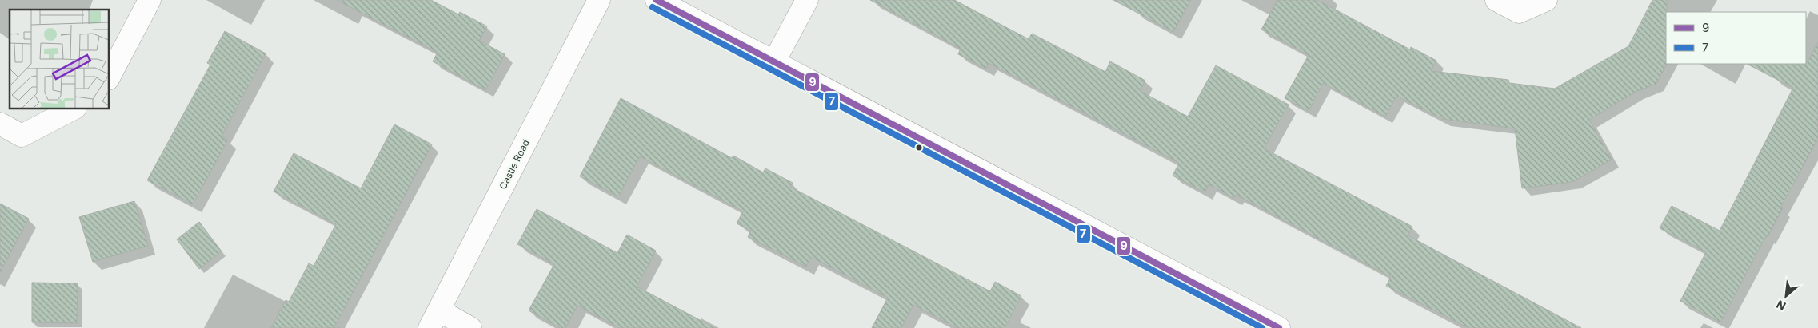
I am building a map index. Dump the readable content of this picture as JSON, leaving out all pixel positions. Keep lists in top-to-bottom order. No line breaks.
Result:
{"streets":{"street":["Castle Road"]},"lines":["transit line 9","transit line 7"],"legend":["9","7"],"north":"bottom left"}
